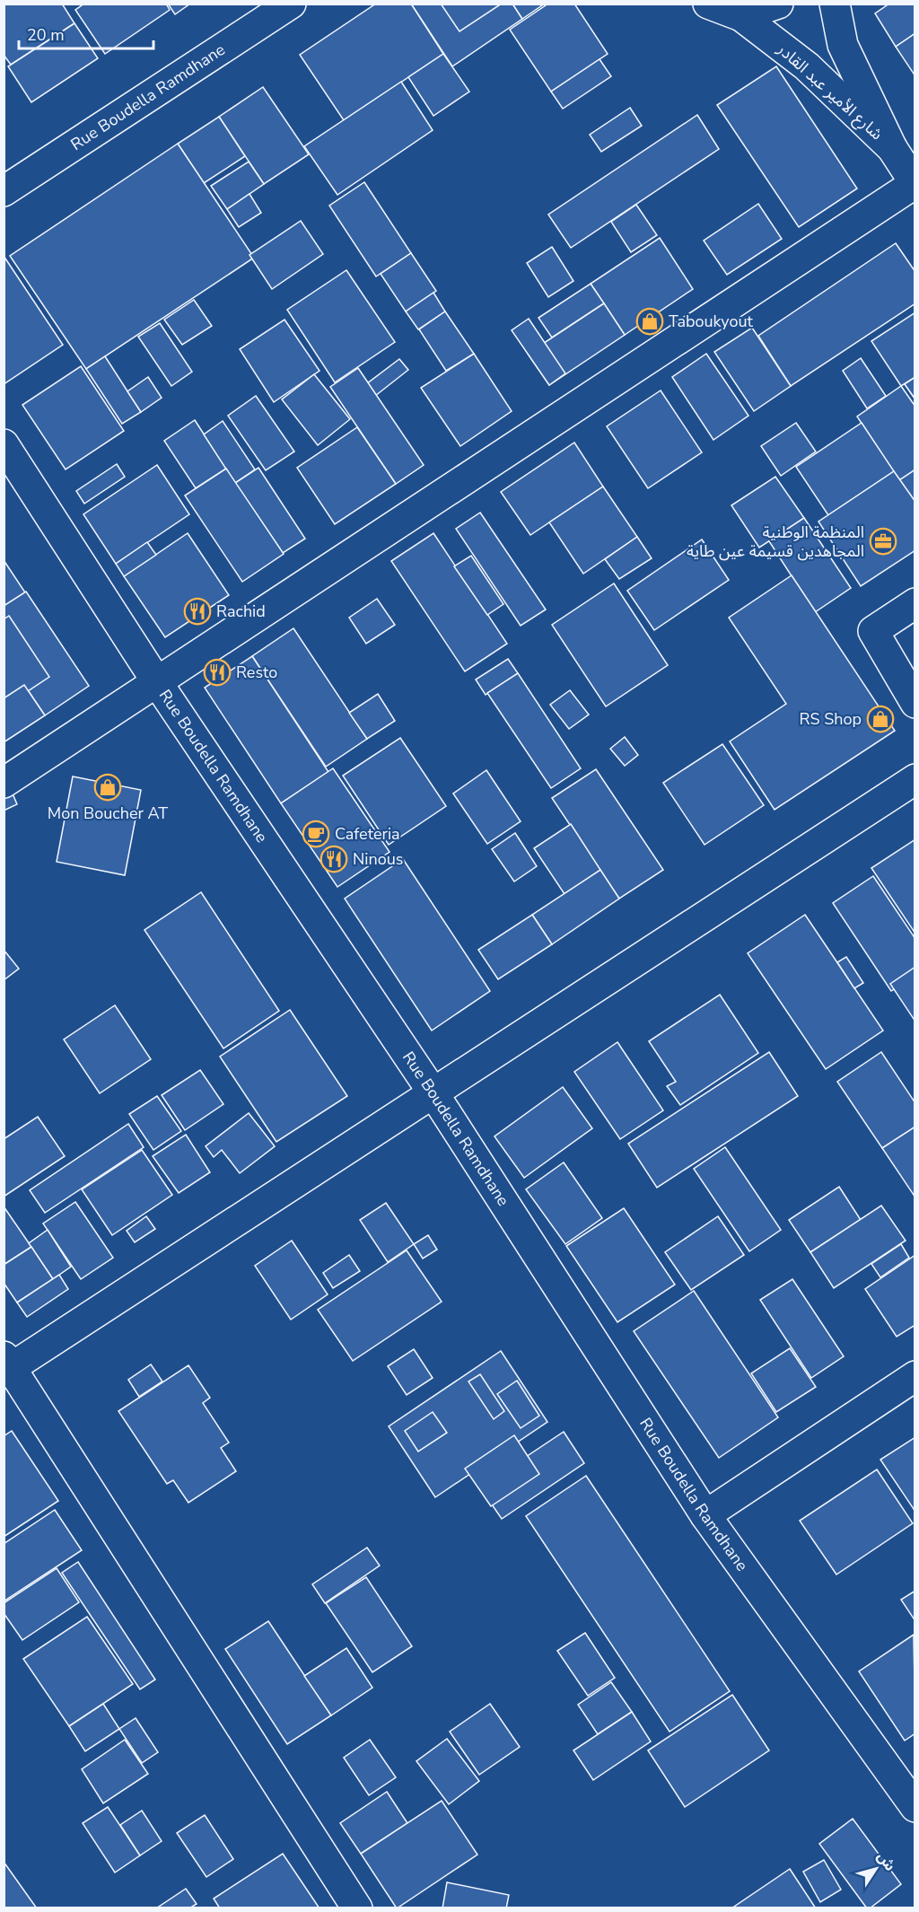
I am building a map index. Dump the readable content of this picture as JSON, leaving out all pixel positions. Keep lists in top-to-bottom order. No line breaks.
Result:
{"streets":{"street":["شارع الأمير عبد القادر","Rue Boudella Ramdhane"]},"places":{"shop":["Taboukyout","RS Shop","Mon Boucher AT"],"office":["المنظمة الوطنية المجاهدين قسيمة عين طاية"],"restaurant":["Rachid","Resto","Ninous"],"cafe":["Cafeteria"]},"scale_bar":"20 m","north":"top right"}
